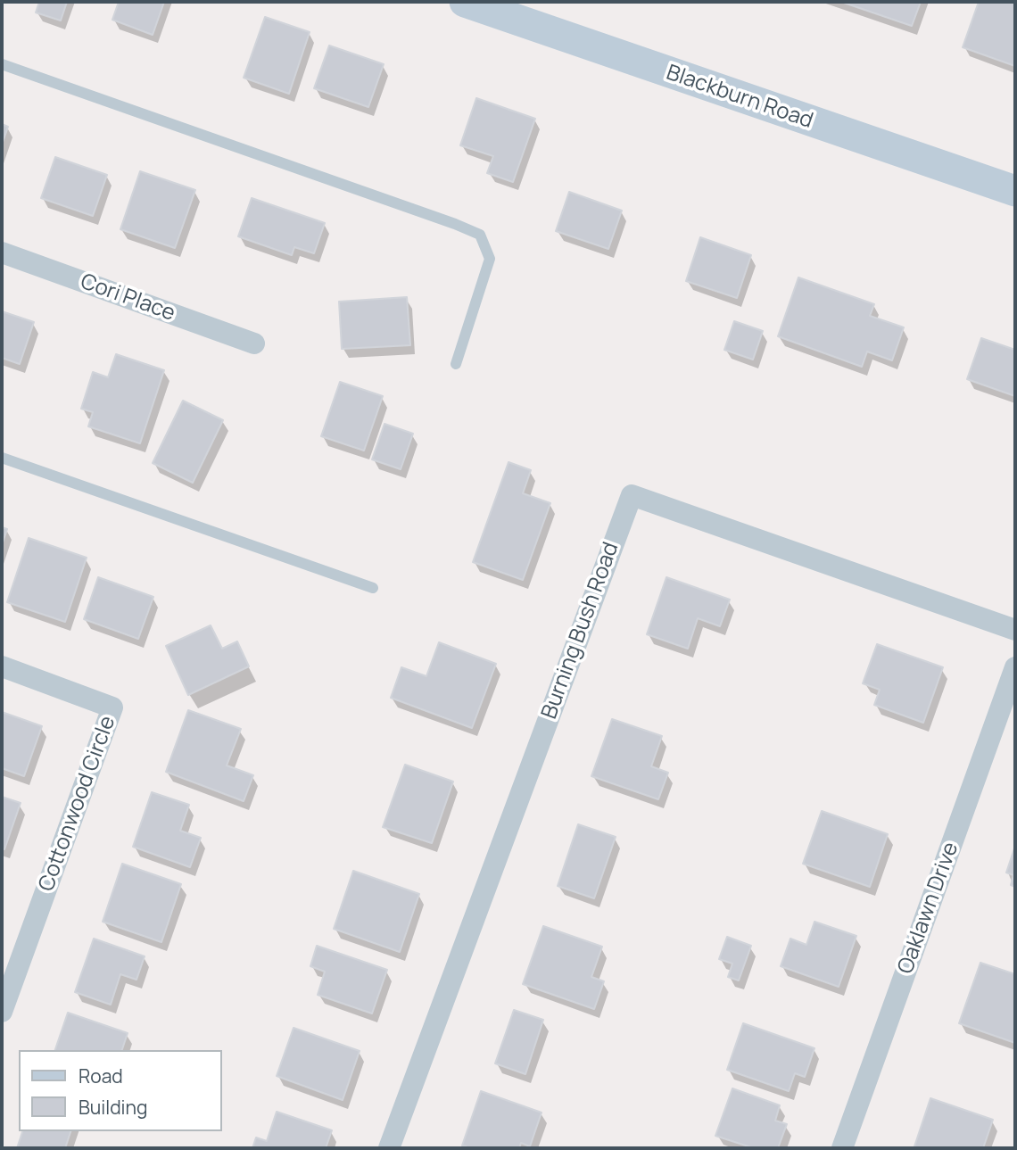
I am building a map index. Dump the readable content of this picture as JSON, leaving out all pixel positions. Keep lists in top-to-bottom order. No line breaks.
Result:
{"streets":{"main road":["Blackburn Road"],"street":["Cori Place","Burning Bush Road","Cottonwood Circle","Oaklawn Drive"]},"legend":["Road","Building"]}
